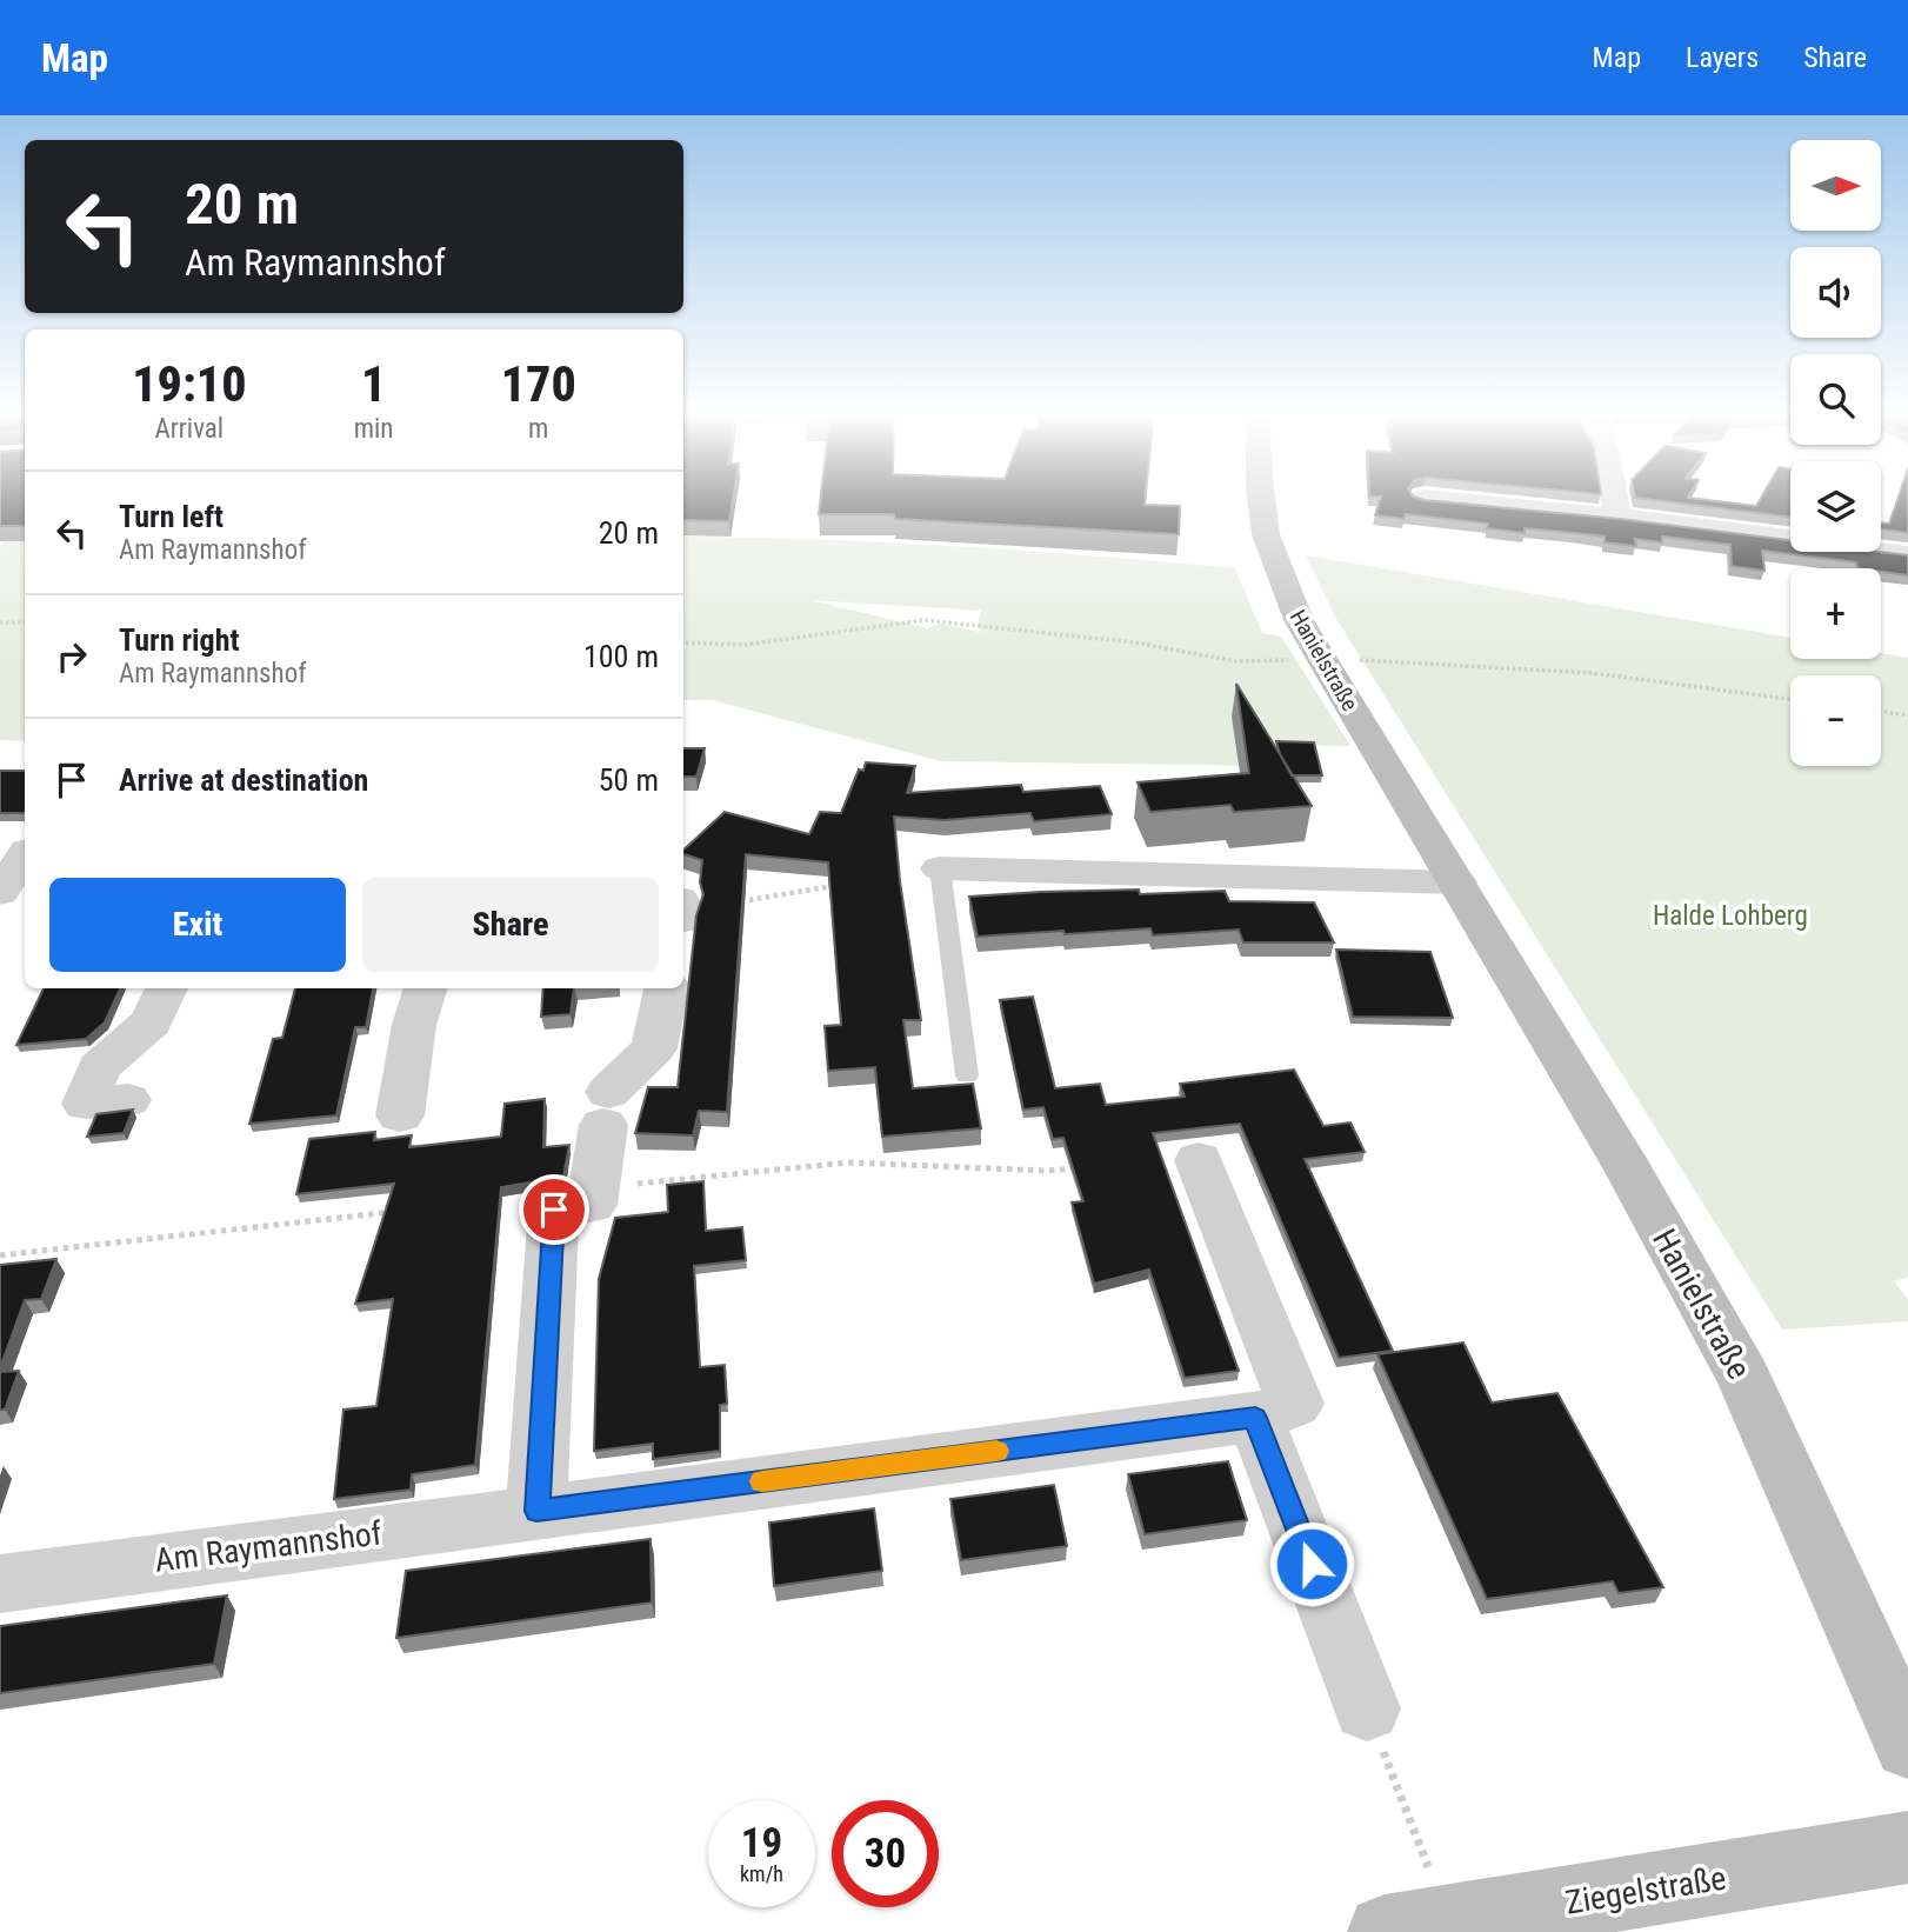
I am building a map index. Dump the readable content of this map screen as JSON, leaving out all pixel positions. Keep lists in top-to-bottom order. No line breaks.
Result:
{"streets":{"main road":["Hanielstraße","Ziegelstraße"],"street":["Am Raymannshof"]},"parks":["Halde Lohberg"],"north":"right","page":{"header":"Map","nav":["Map","Layers","Share"],"map_buttons":["+","−"],"turn":["20 m","Am Raymannshof"],"eta":["19:10","Arrival","1","min","170","m"],"list":[{"name":"Turn left","note":"Am Raymannshof","value":"20 m"},{"name":"Turn right","note":"Am Raymannshof","value":"100 m"},{"name":"Arrive at destination","value":"50 m"}],"buttons":["Exit","Share"],"speed":"19 km/h","limit":"30"}}
